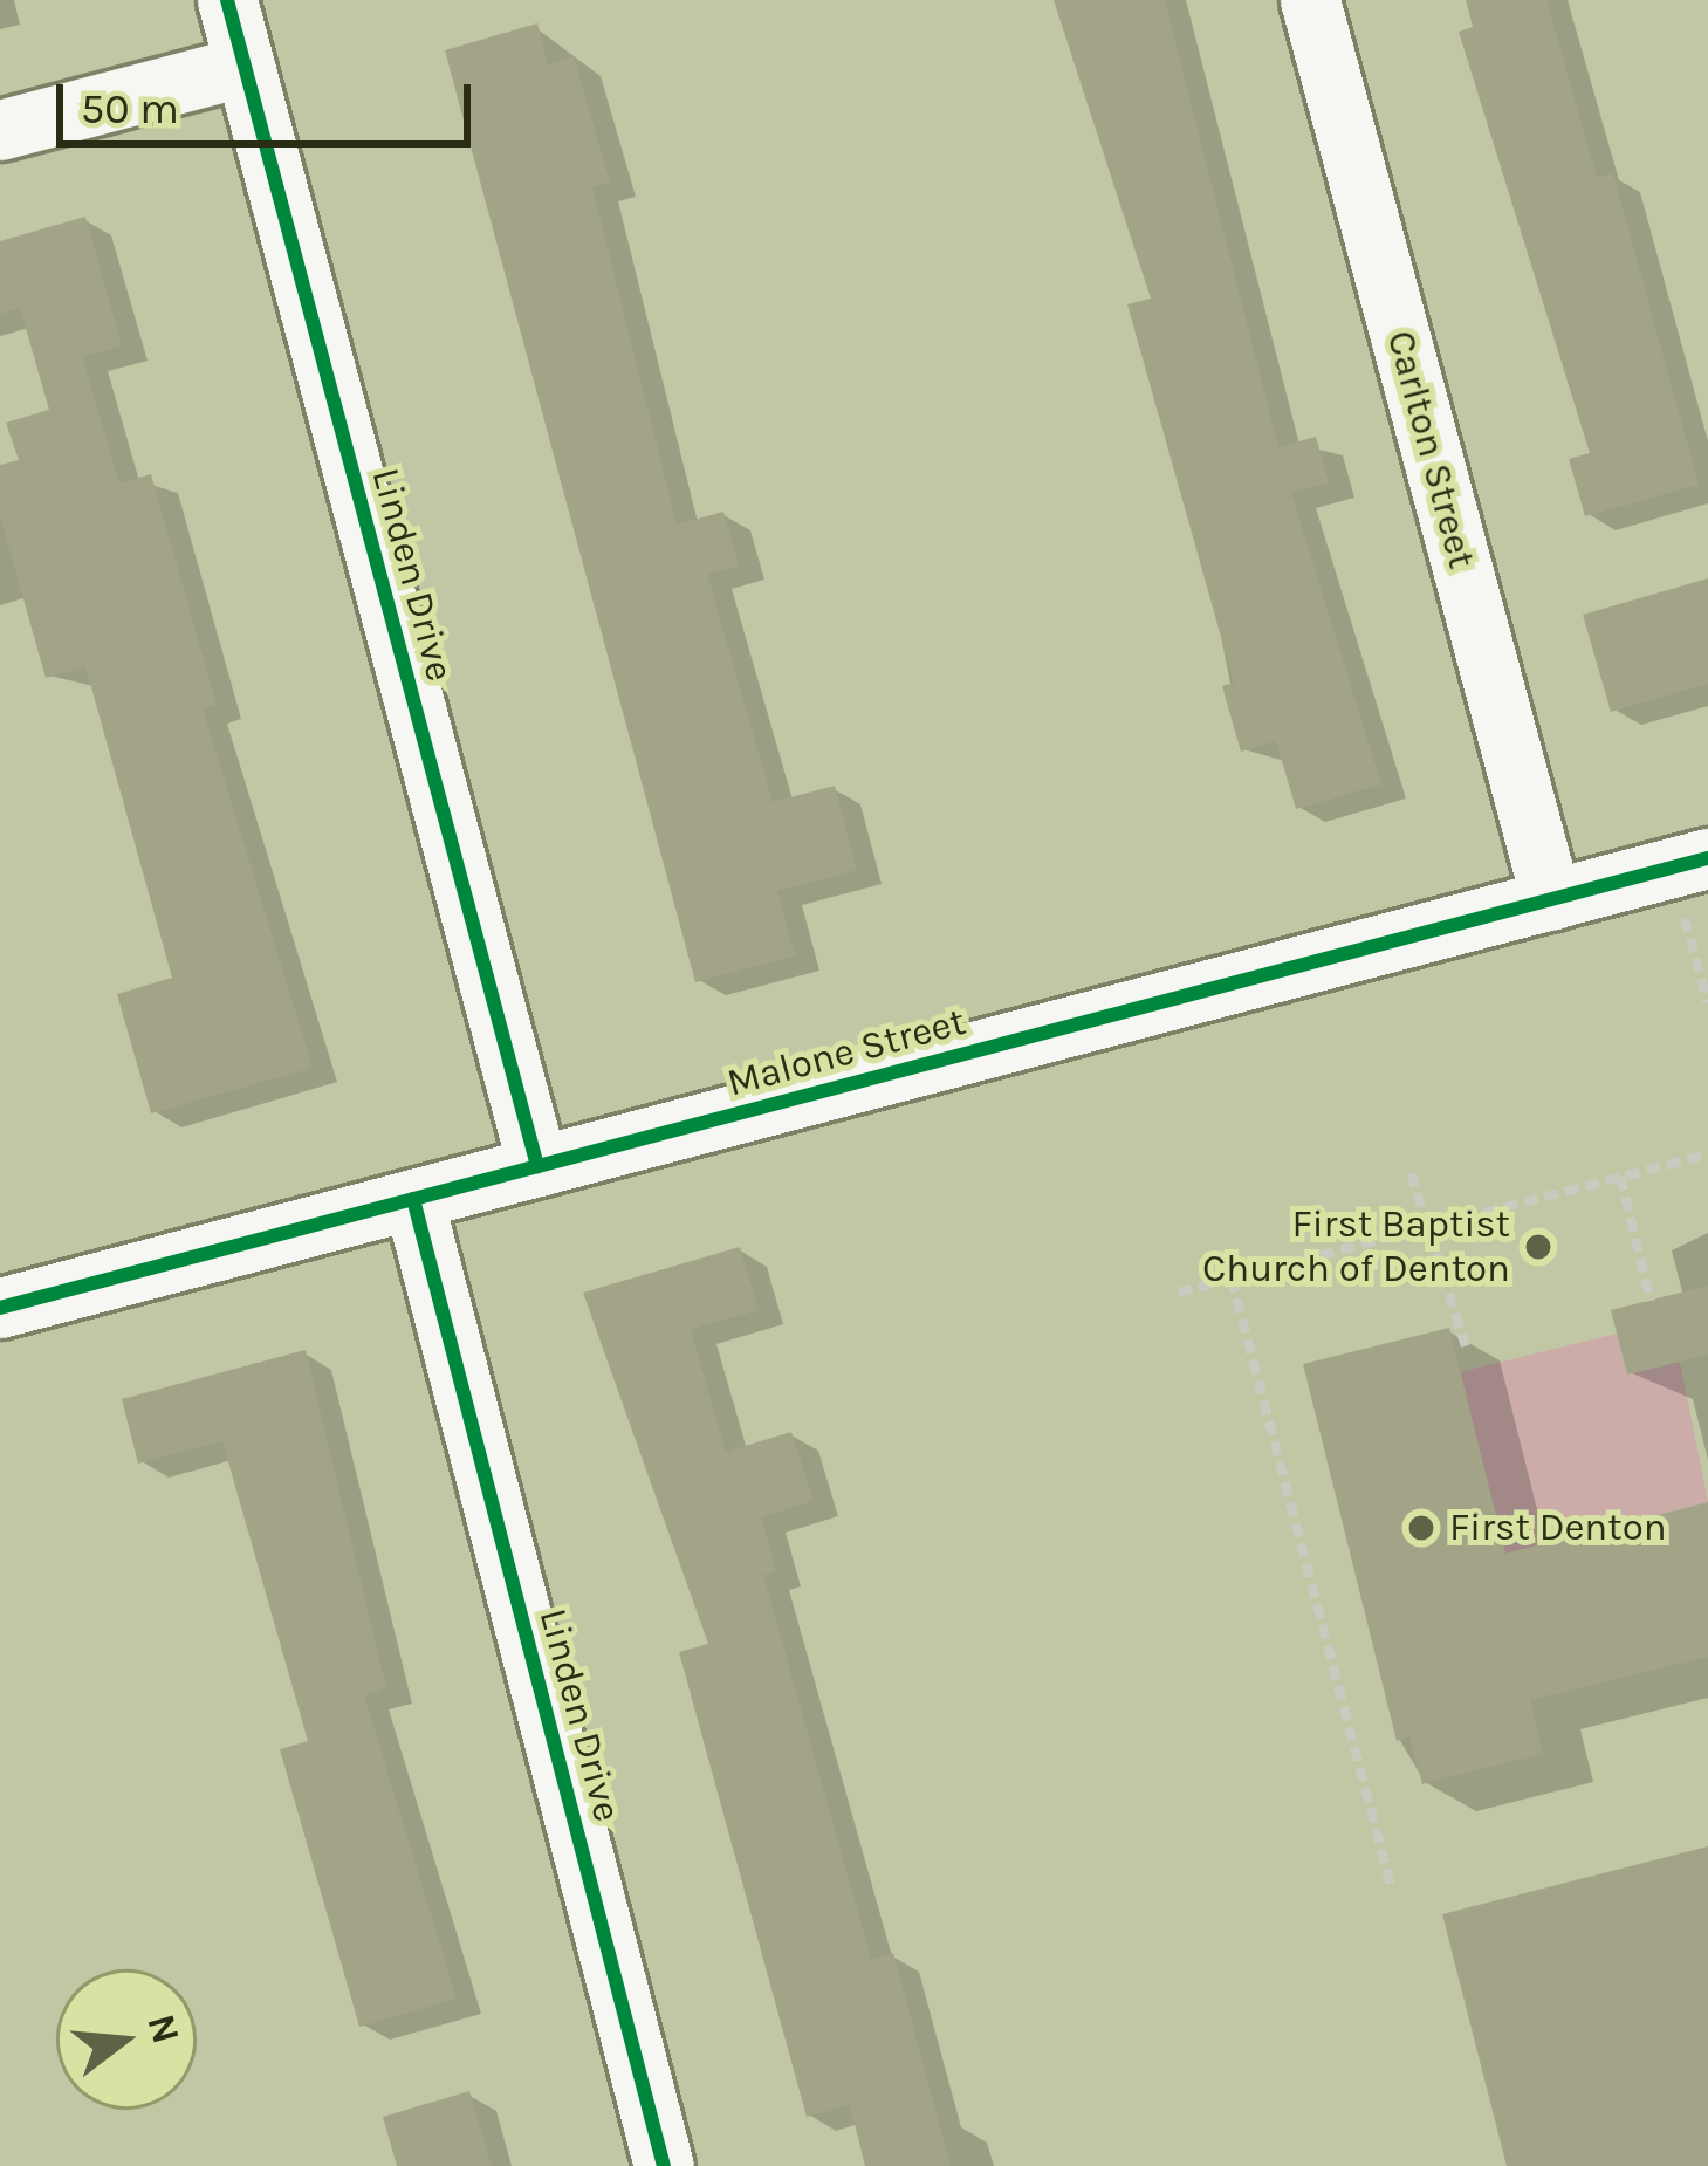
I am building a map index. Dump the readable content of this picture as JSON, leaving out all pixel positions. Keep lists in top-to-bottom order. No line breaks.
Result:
{"streets":{"street":["Carlton Street","Linden Drive","Malone Street"]},"crossings":[["Carlton Street","Malone Street"],["Linden Drive","Malone Street"]],"places":["First Baptist Church of Denton","First Denton"],"scale_bar":"50 m","north":"right"}
